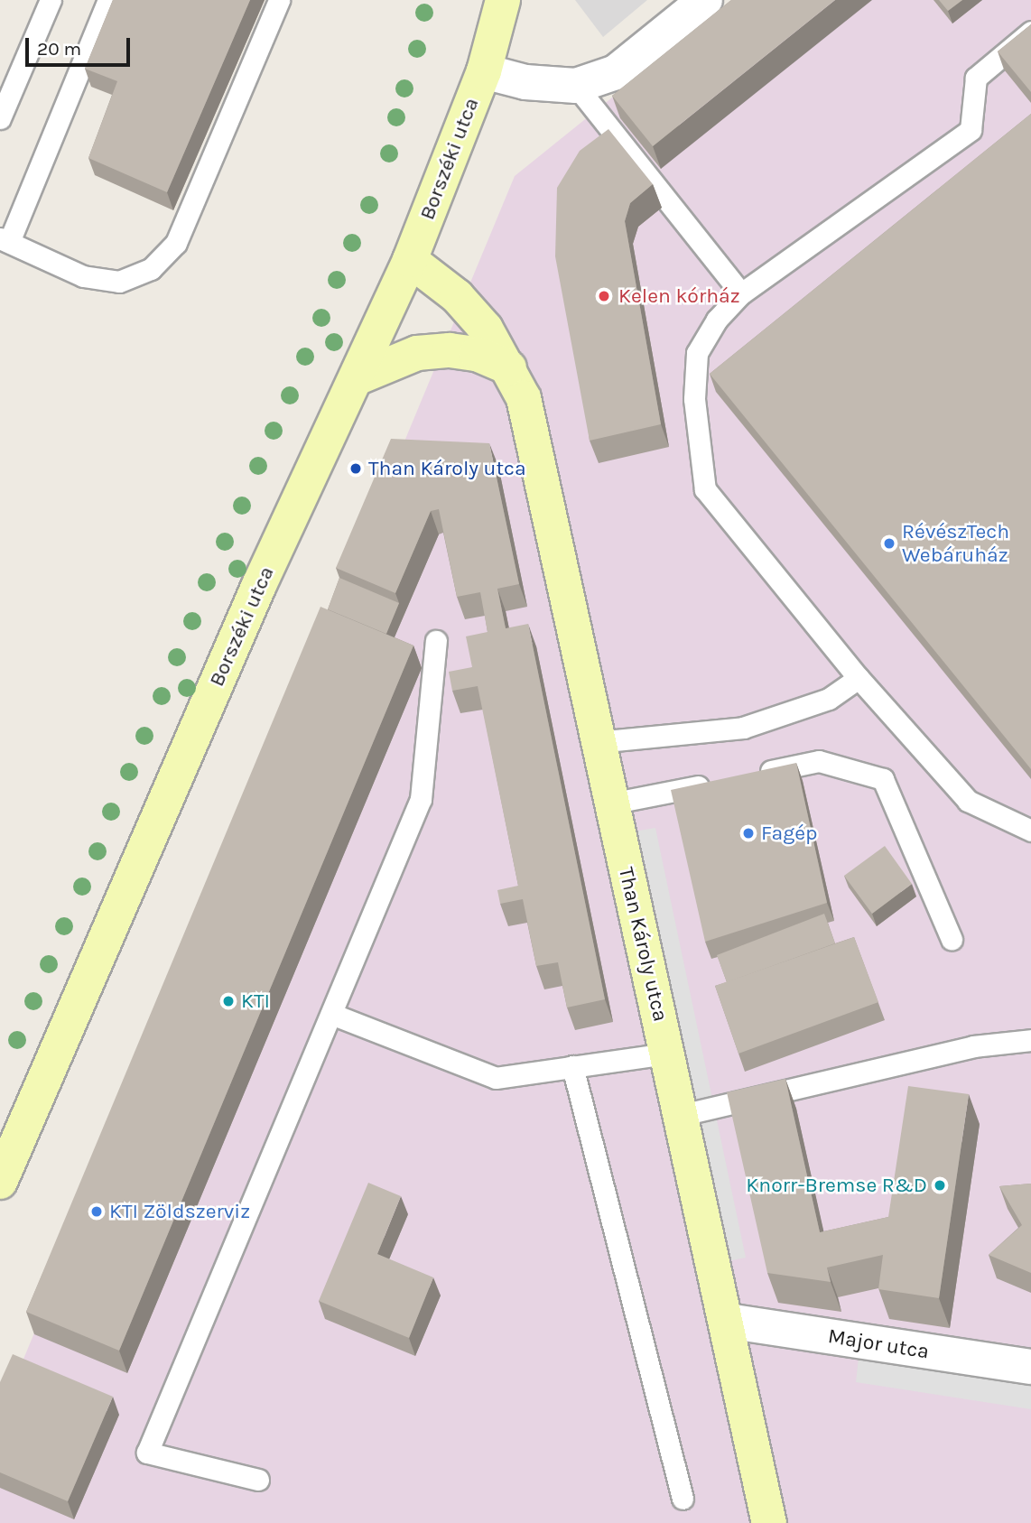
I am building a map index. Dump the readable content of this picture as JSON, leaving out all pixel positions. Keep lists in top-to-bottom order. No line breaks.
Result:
{"streets":{"street":["Borszéki utca","Than Károly utca","Major utca"]},"crossings":[["Borszéki utca","Than Károly utca"],["Than Károly utca","Major utca"]],"places":["Kelen kórház","Than Károly utca","RévészTech Webáruház","Fagép","KTI","Knorr-Bremse R&D","KTI Zöldszerviz"],"scale_bar":"20 m"}
